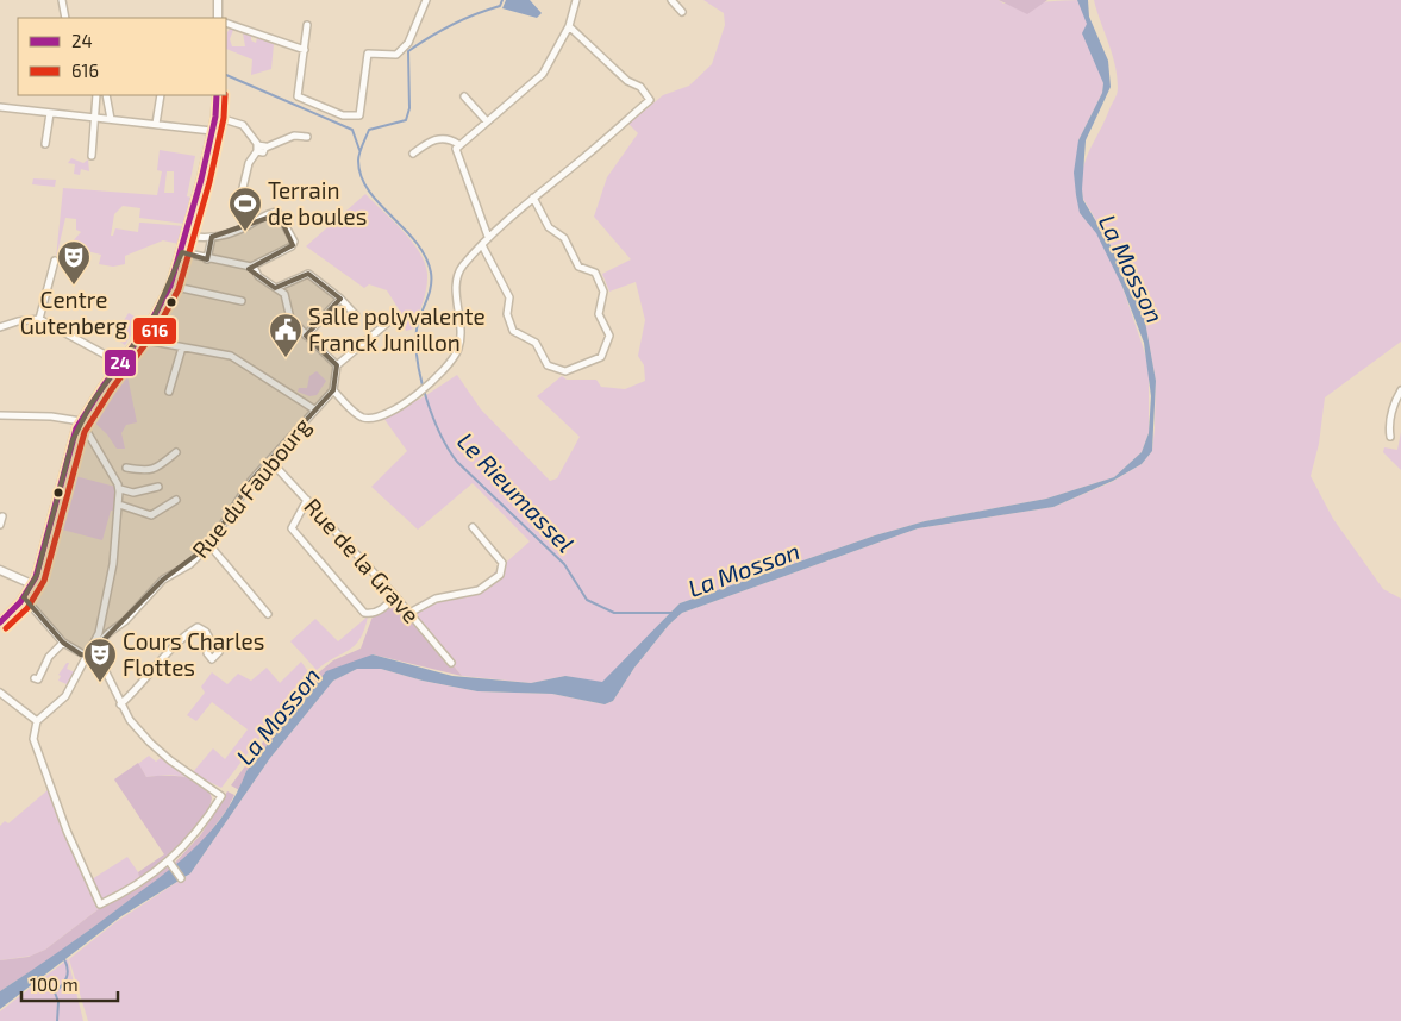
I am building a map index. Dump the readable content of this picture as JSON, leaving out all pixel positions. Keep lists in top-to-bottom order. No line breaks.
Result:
{"streets":{"street":["Rue du Faubourg","Rue de la Grave"]},"crossings":[["Rue du Faubourg","Rue de la Grave"]],"water":["La Mosson","Le Rieumassel"],"places":{"sports":["Terrain de boules"],"theatre":["Centre Gutenberg","Cours Charles Flottes"],"public building":["Salle polyvalente Franck Junillon"]},"lines":["transit line 24","transit line 616"],"legend":["24","616"],"scale_bar":"100 m"}
